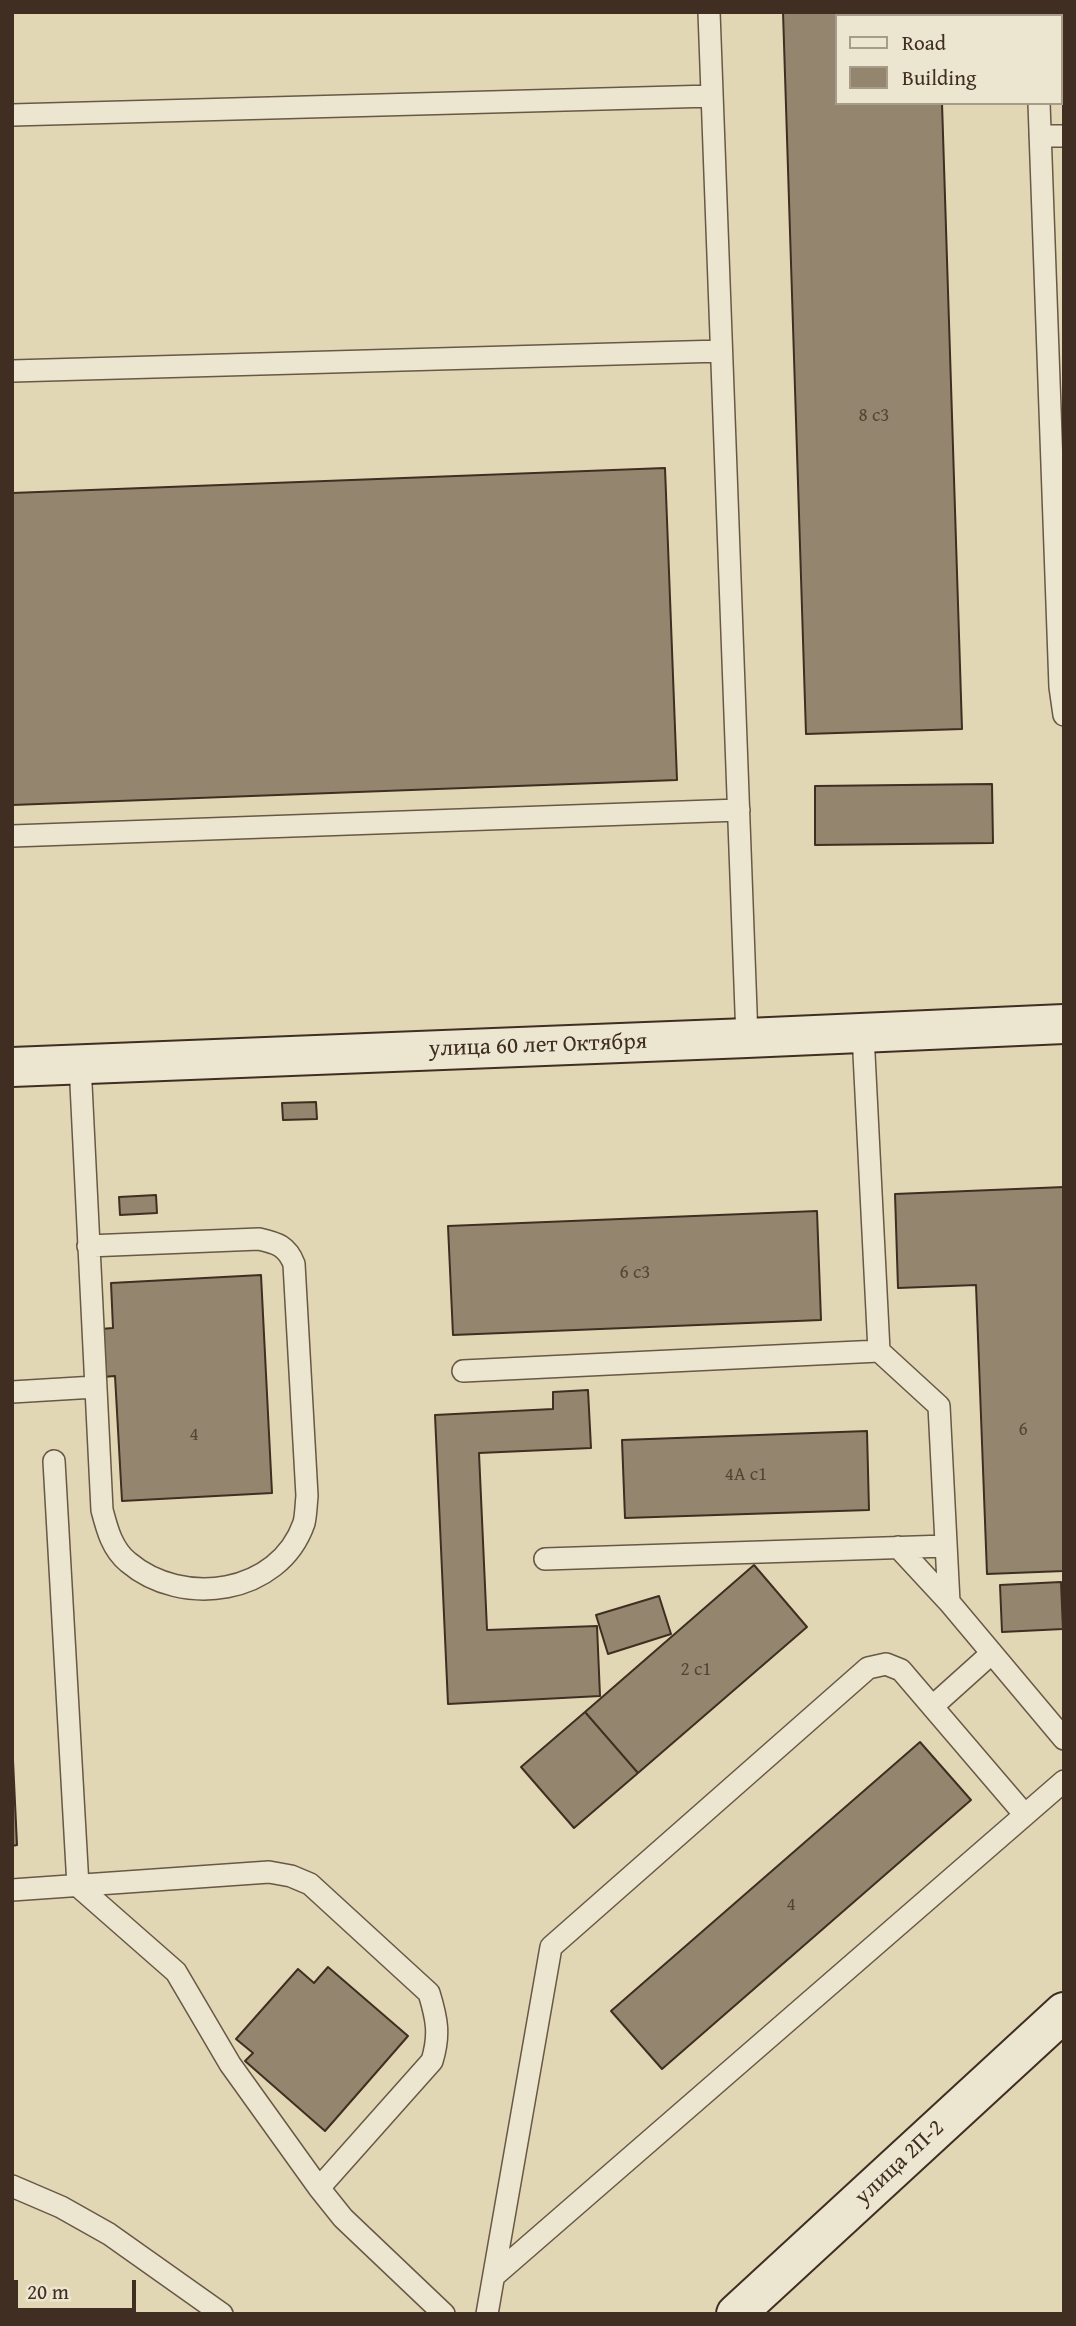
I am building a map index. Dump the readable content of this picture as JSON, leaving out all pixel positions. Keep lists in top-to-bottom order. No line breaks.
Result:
{"streets":{"main road":["улица 60 лет Октября","улица 2П-2"]},"house_numbers":["8 с3","6 с3","6","4","4А с1","2 с1","4"],"legend":["Road","Building"],"scale_bar":"20 m"}
